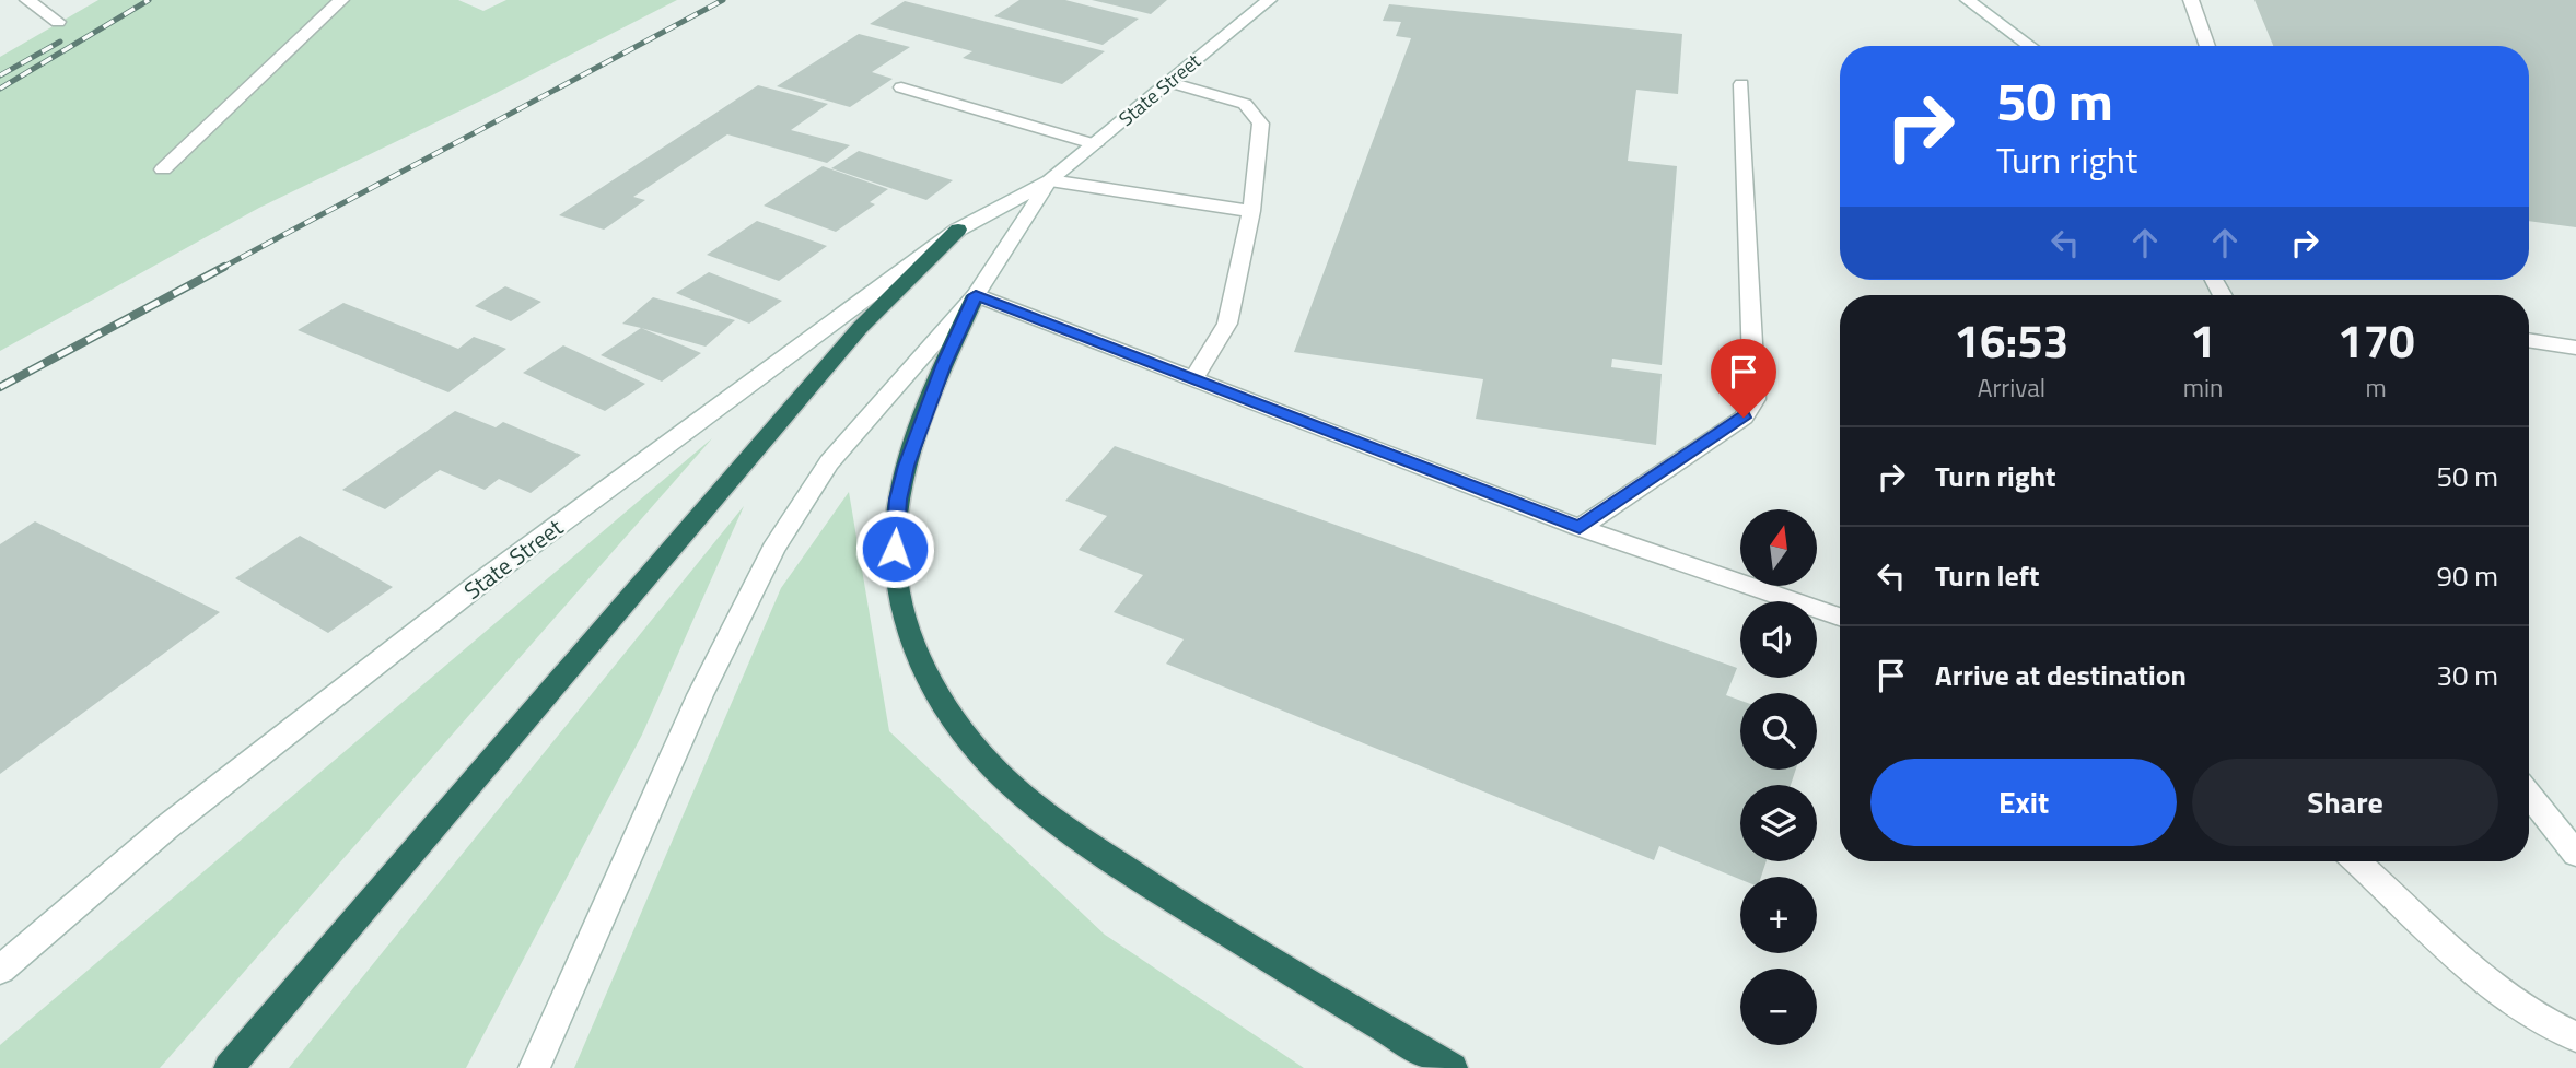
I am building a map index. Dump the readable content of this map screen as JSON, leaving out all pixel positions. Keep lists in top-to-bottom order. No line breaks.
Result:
{"streets":{"street":["State Street"]},"north":"top","page":{"turn":["50 m","Turn right"],"eta":["16:53","Arrival","1","min","170","m"],"list":[{"name":"Turn right","value":"50 m"},{"name":"Turn left","value":"90 m"},{"name":"Arrive at destination","value":"30 m"}],"map_buttons":["+","−"],"buttons":["Exit","Share"]}}
